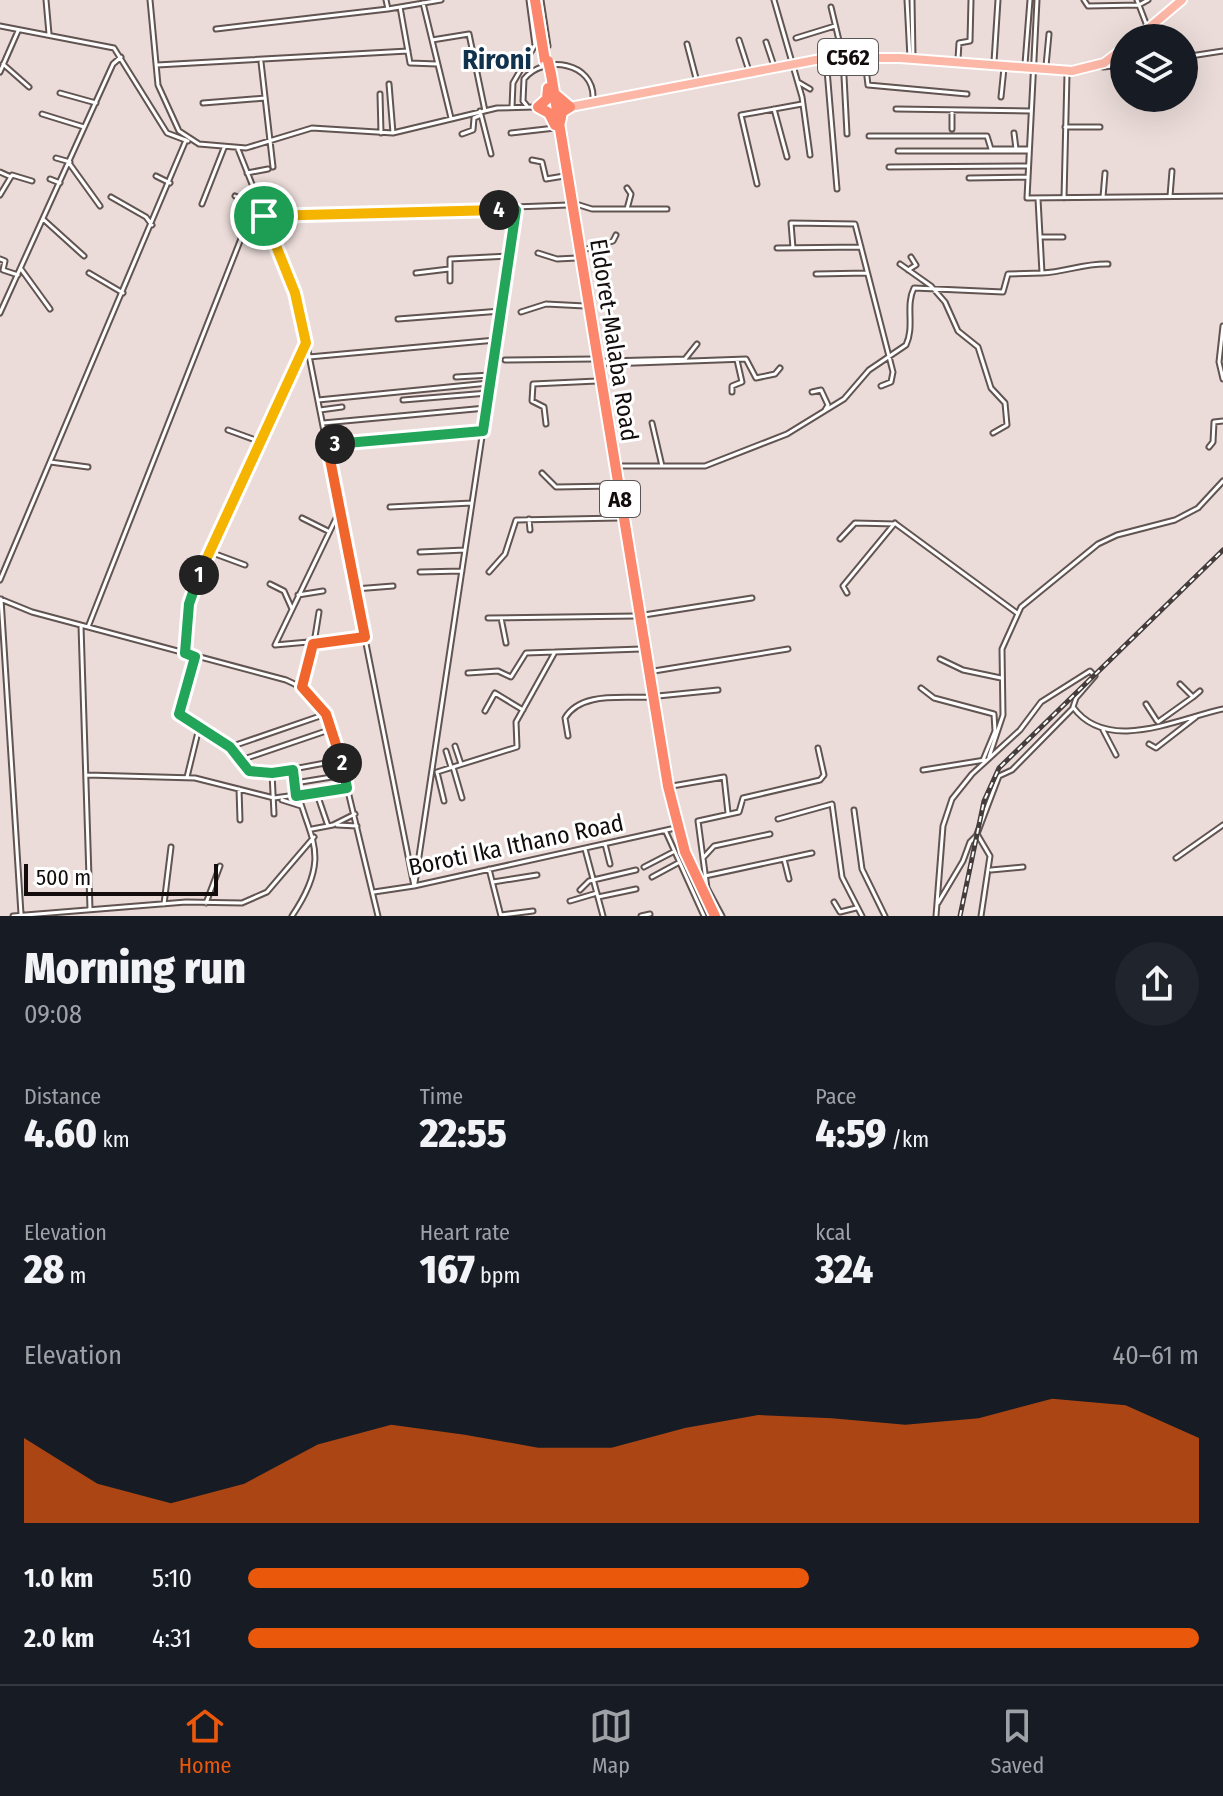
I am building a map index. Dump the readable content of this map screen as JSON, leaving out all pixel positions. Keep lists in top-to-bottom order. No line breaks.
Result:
{"streets":{"highway":["Eldoret-Malaba Road","A8"],"main road":["C562"],"street":["Boroti Ika Ithano Road"]},"crossings":[["Eldoret-Malaba Road","Boroti Ika Ithano Road"]],"districts":["Rironi"],"scale_bar":"500 m","page":{"pins":["4","3","1","2"],"scale":"500 m","heading":["Morning run","09:08"],"stats":[["Distance","4.60 km"],["Time","22:55"],["Pace","4:59 /km"],["Elevation","28 m"],["Heart rate","167 bpm"],["kcal","324"]],"chart":["Elevation","40–61 m"],"list":[{"name":"1.0 km","note":"5:10"},{"name":"2.0 km","note":"4:31"}],"tabs":["Home","Map","Saved"]}}
